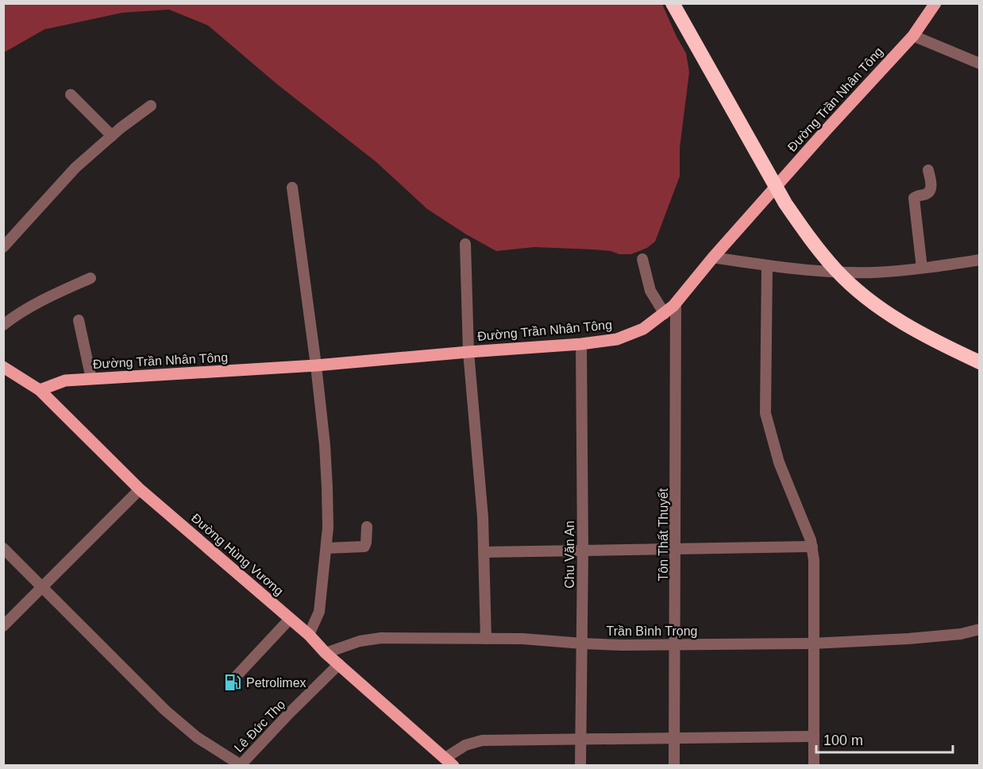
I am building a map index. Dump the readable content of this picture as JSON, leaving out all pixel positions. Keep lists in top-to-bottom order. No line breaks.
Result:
{"streets":{"main road":["Đường Trần Nhân Tông","Đường Hùng Vương"],"street":["Tôn Thất Thuyết","Chu Văn An","Trần Bình Trọng","Lê Đức Thọ"]},"crossings":[["Đường Trần Nhân Tông","Tôn Thất Thuyết"],["Đường Trần Nhân Tông","Đường Hùng Vương"],["Đường Trần Nhân Tông","Chu Văn An"],["Tôn Thất Thuyết","Trần Bình Trọng"],["Đường Hùng Vương","Trần Bình Trọng"],["Đường Hùng Vương","Lê Đức Thọ"],["Chu Văn An","Trần Bình Trọng"]],"places":{"fuel station":["Petrolimex"]},"scale_bar":"100 m"}
